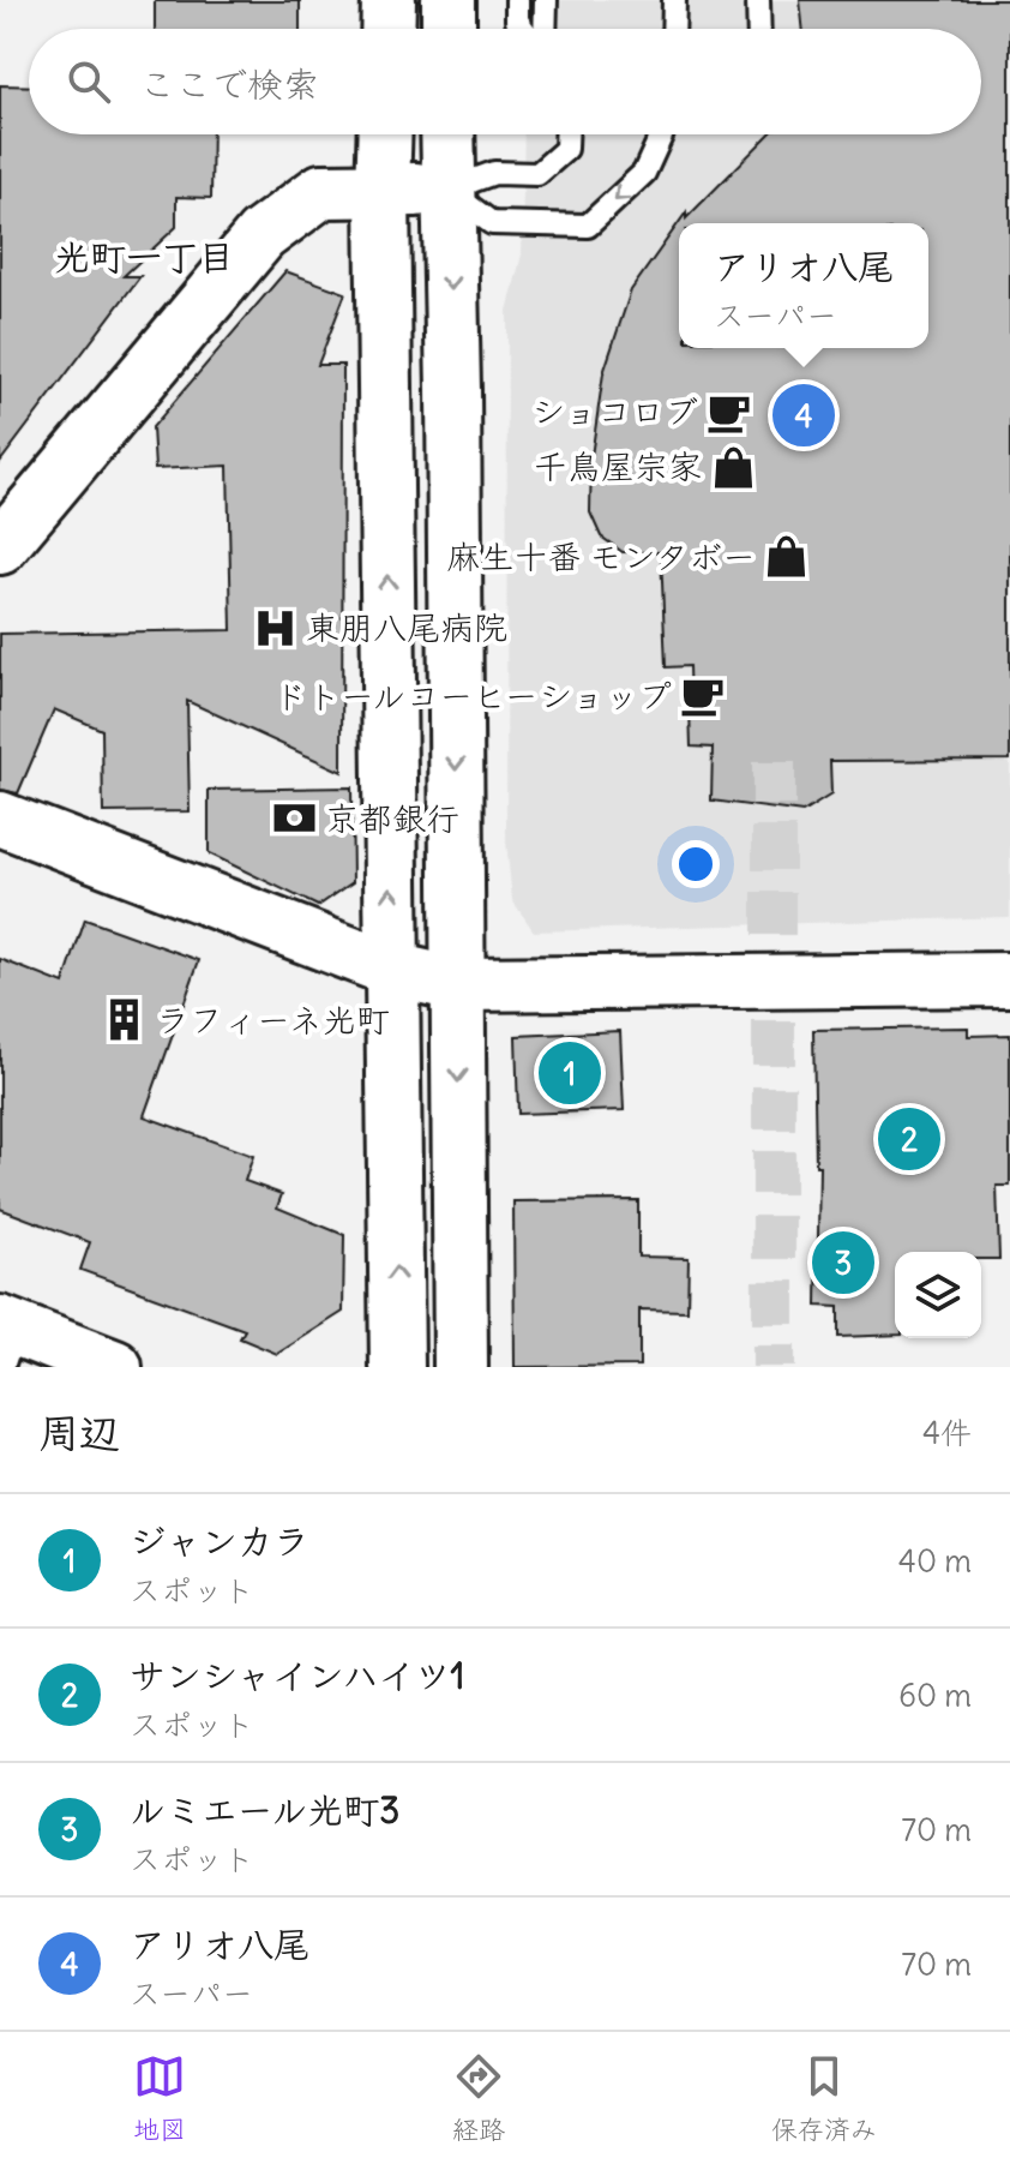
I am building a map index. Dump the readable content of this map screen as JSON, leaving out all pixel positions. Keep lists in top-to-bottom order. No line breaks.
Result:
{"districts":["光町一丁目"],"places":{"cafe":["ショコロブ","ドトールコーヒーショップ"],"shop":["千鳥屋宗家","麻生十番 モンタボー"],"hospital":["東朋八尾病院"],"bank":["京都銀行"],"building":["ラフィーネ光町"]},"page":{"search":"ここで検索","popup":["アリオ八尾","スーパー"],"pins":["4","1","2","3"],"heading":["周辺","4件"],"list":[{"mark":"1","name":"ジャンカラ","note":"スポット","value":"40 m"},{"mark":"2","name":"サンシャインハイツ1","note":"スポット","value":"60 m"},{"mark":"3","name":"ルミエール光町3","note":"スポット","value":"70 m"},{"mark":"4","name":"アリオ八尾","note":"スーパー","value":"70 m"}],"nav":["地図","経路","保存済み"]}}
